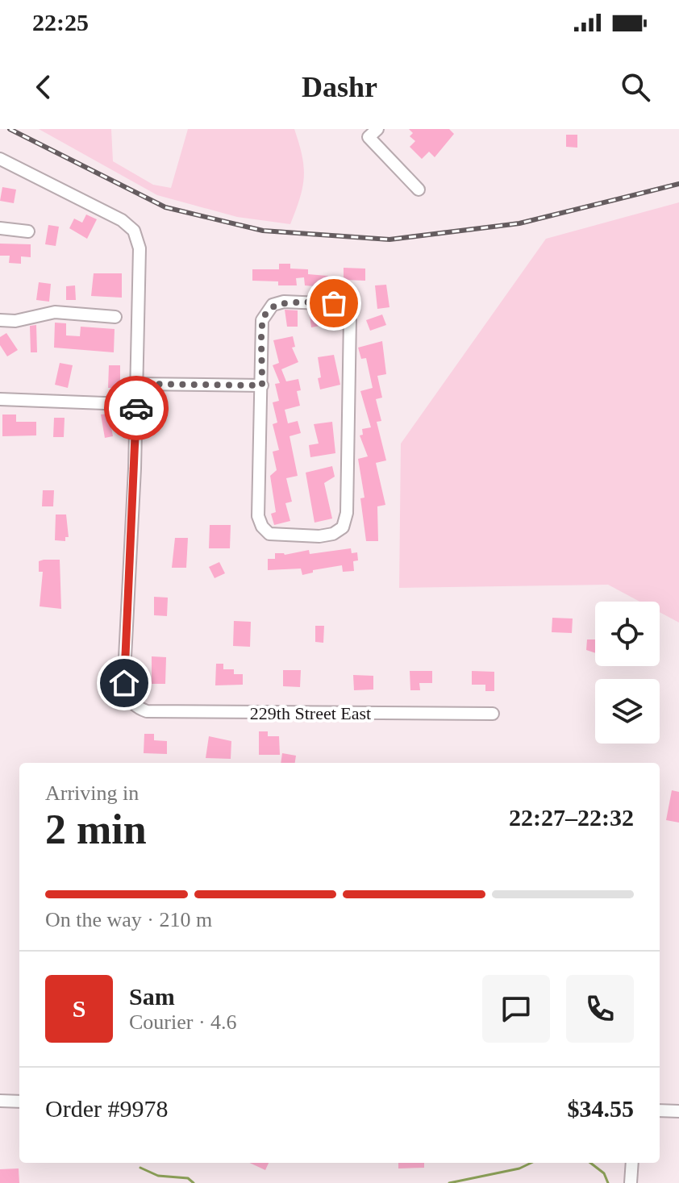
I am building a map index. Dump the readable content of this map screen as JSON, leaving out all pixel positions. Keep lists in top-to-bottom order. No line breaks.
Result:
{"streets":{"street":["229th Street East"]},"page":{"status":"22:25","header":"Dashr","heading":["2 min","Arriving in","22:27–22:32"],"panel":["Sam","Courier · 4.6","Order #9978","$34.55"],"bar":"On the way · 210 m","round":"S"}}
